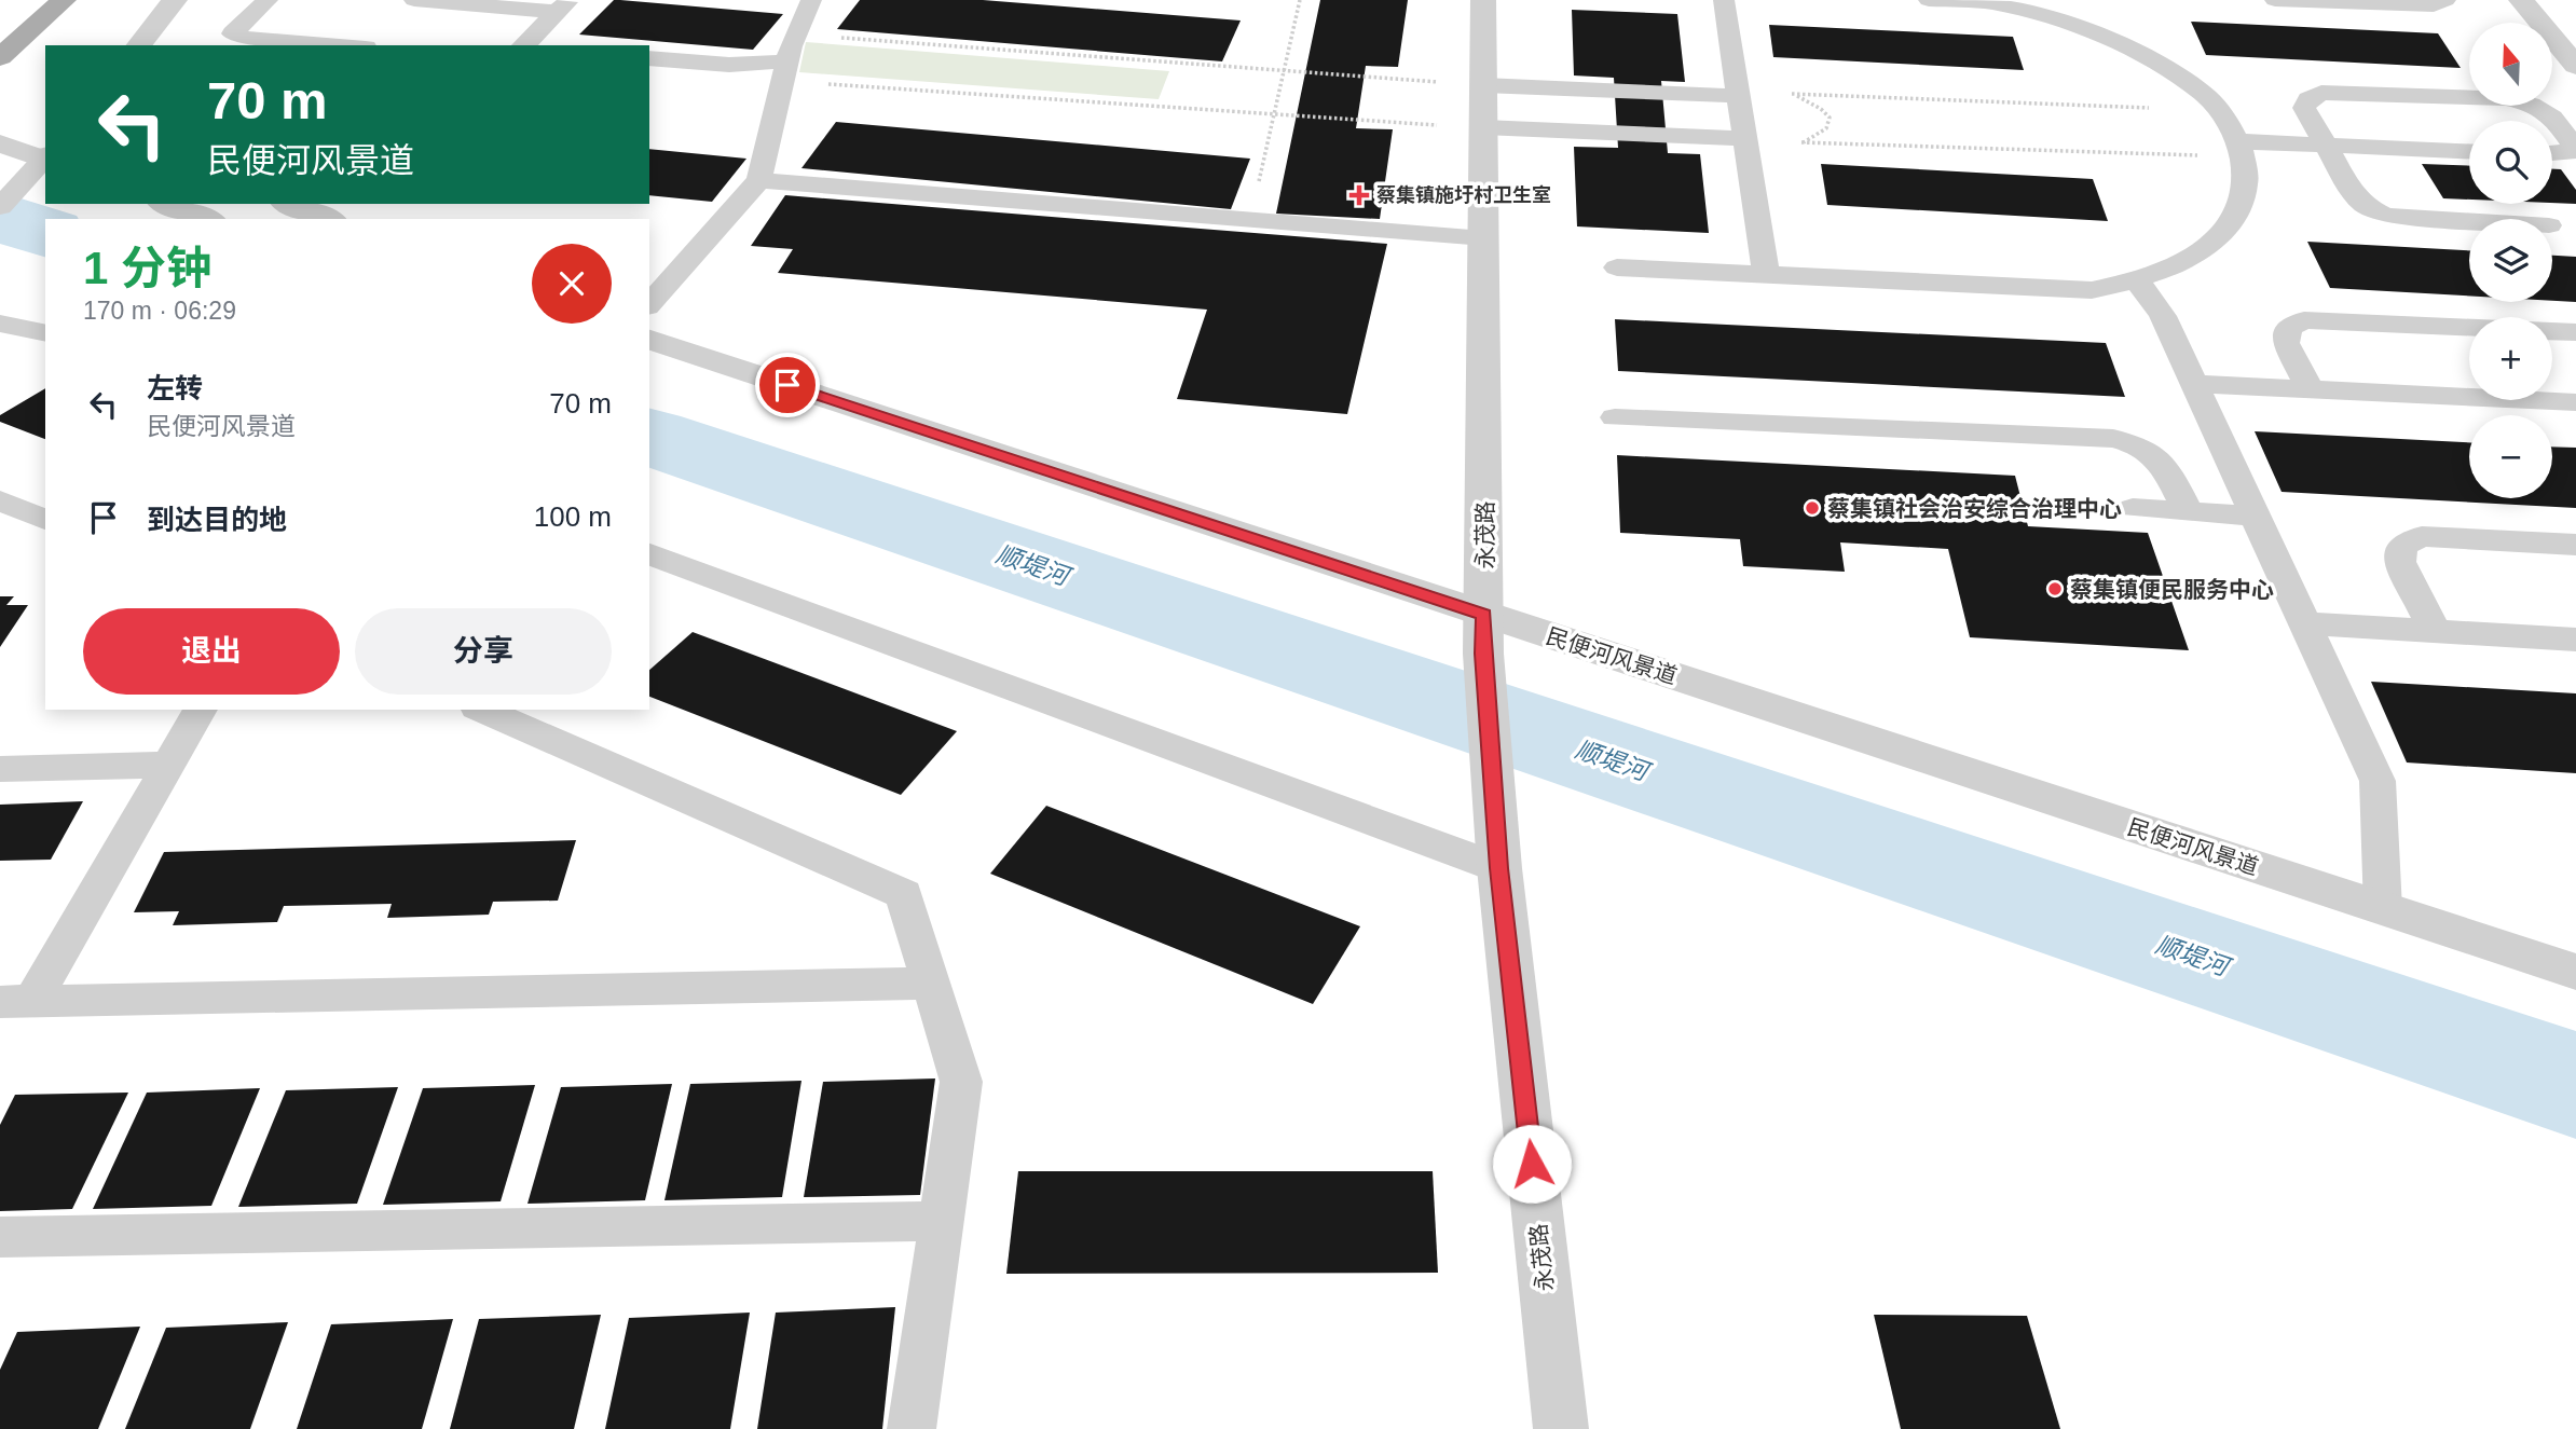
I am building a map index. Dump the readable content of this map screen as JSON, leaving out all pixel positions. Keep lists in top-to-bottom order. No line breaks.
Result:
{"streets":{"street":["永茂路","民便河风景道"]},"crossings":[["永茂路","民便河风景道"]],"water":["顺堤河"],"places":{"health":["蔡集镇施圩村卫生室"],"other":["蔡集镇社会治安综合治理中心","蔡集镇便民服务中心"]},"north":"top","page":{"map_buttons":["+","−"],"turn":["70 m","民便河风景道"],"heading":["1 分钟","170 m · 06:29"],"list":[{"name":"左转","note":"民便河风景道","value":"70 m"},{"name":"到达目的地","value":"100 m"}],"buttons":["退出","分享"]}}
